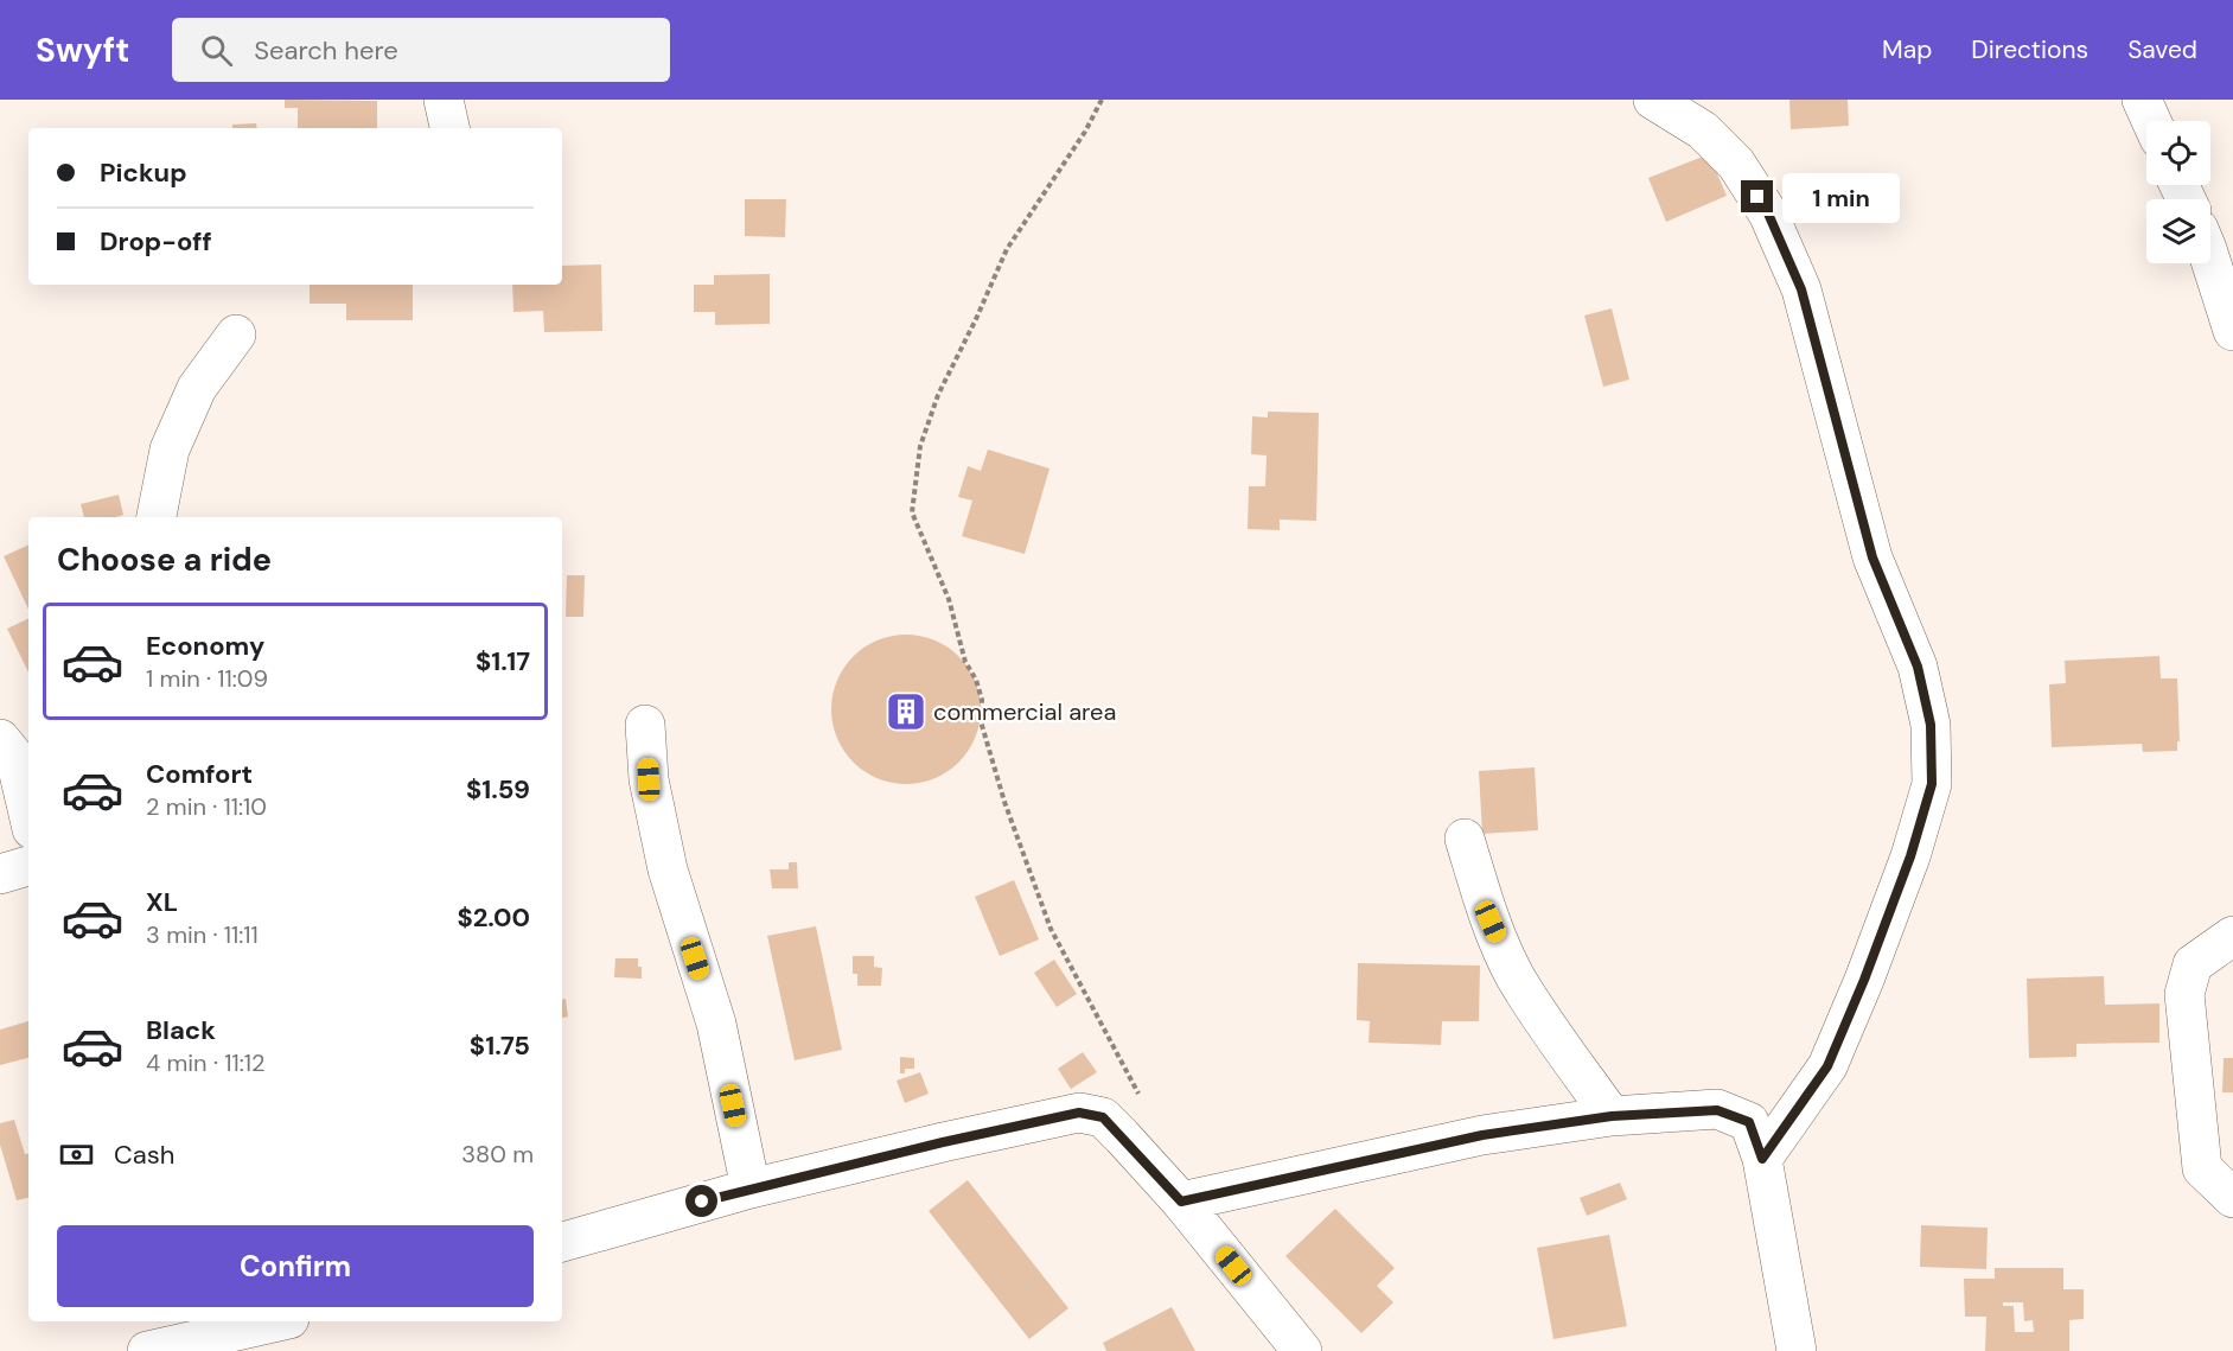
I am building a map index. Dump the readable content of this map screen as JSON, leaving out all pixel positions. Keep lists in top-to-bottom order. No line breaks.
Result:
{"places":{"building":["commercial area"]},"page":{"header":"Swyft","search":"Search here","nav":["Map","Directions","Saved"],"banner":["Pickup","Drop-off"],"bubble":"1 min","heading":"Choose a ride","list":[{"name":"Economy","note":"1 min · 11:09","value":"$1.17"},{"name":"Comfort","note":"2 min · 11:10","value":"$1.59"},{"name":"XL","note":"3 min · 11:11","value":"$2.00"},{"name":"Black","note":"4 min · 11:12","value":"$1.75"}],"pay":["Cash","380 m"],"buttons":"Confirm"}}
